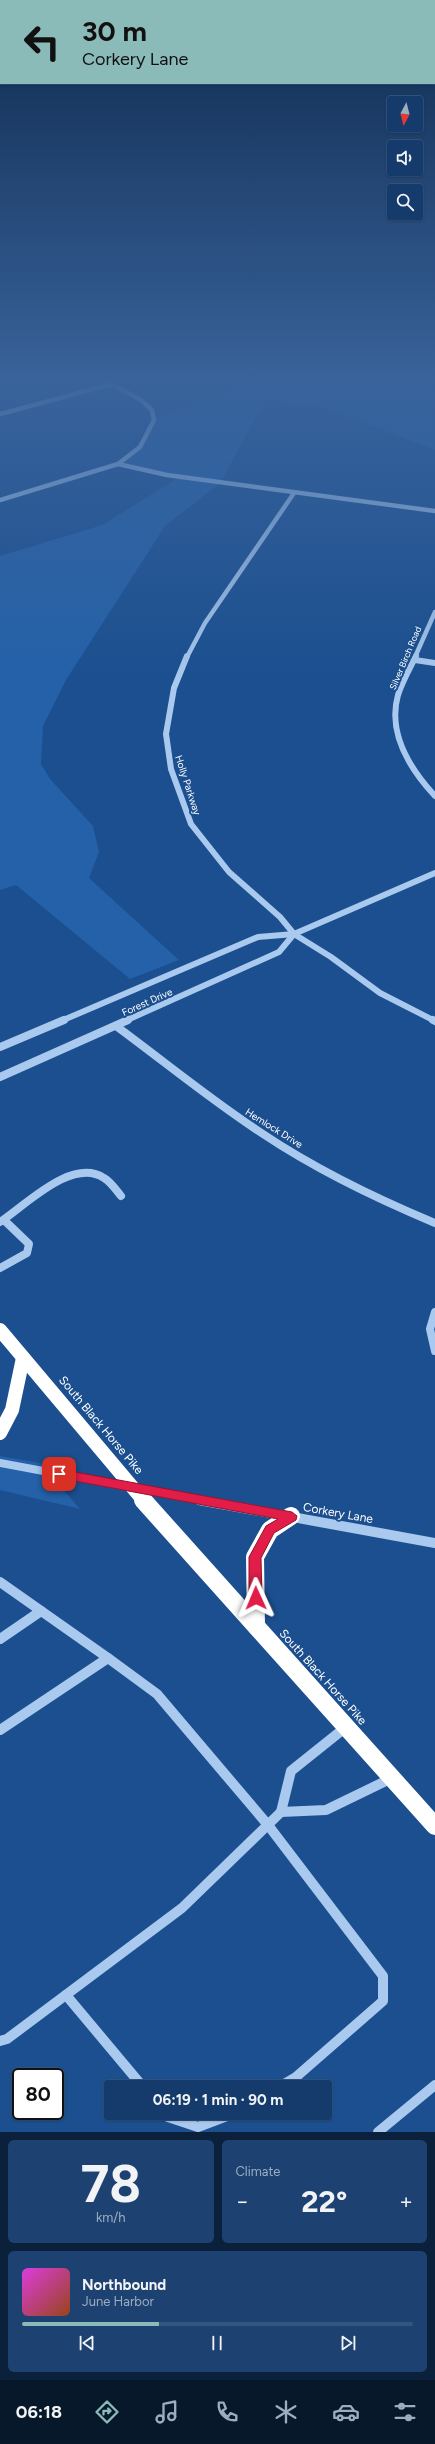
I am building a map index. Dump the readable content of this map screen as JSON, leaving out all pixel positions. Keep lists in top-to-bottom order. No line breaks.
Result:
{"streets":{"highway":["South Black Horse Pike"],"street":["Silver Birch Road","Holly Parkway","Forest Drive","Hemlock Drive","Corkery Lane"]},"crossings":[["Holly Parkway","Forest Drive"],["Forest Drive","Hemlock Drive"],["South Black Horse Pike","Corkery Lane"]],"north":"bottom","page":{"turn":["30 m","Corkery Lane"],"limit":"80","trip":"06:19 · 1 min · 90 m","tile":[["78","km/h"],"Climate"],"heat":["−","22°","+"],"song":["Northbound","June Harbor"],"tabs":"06:18"}}
